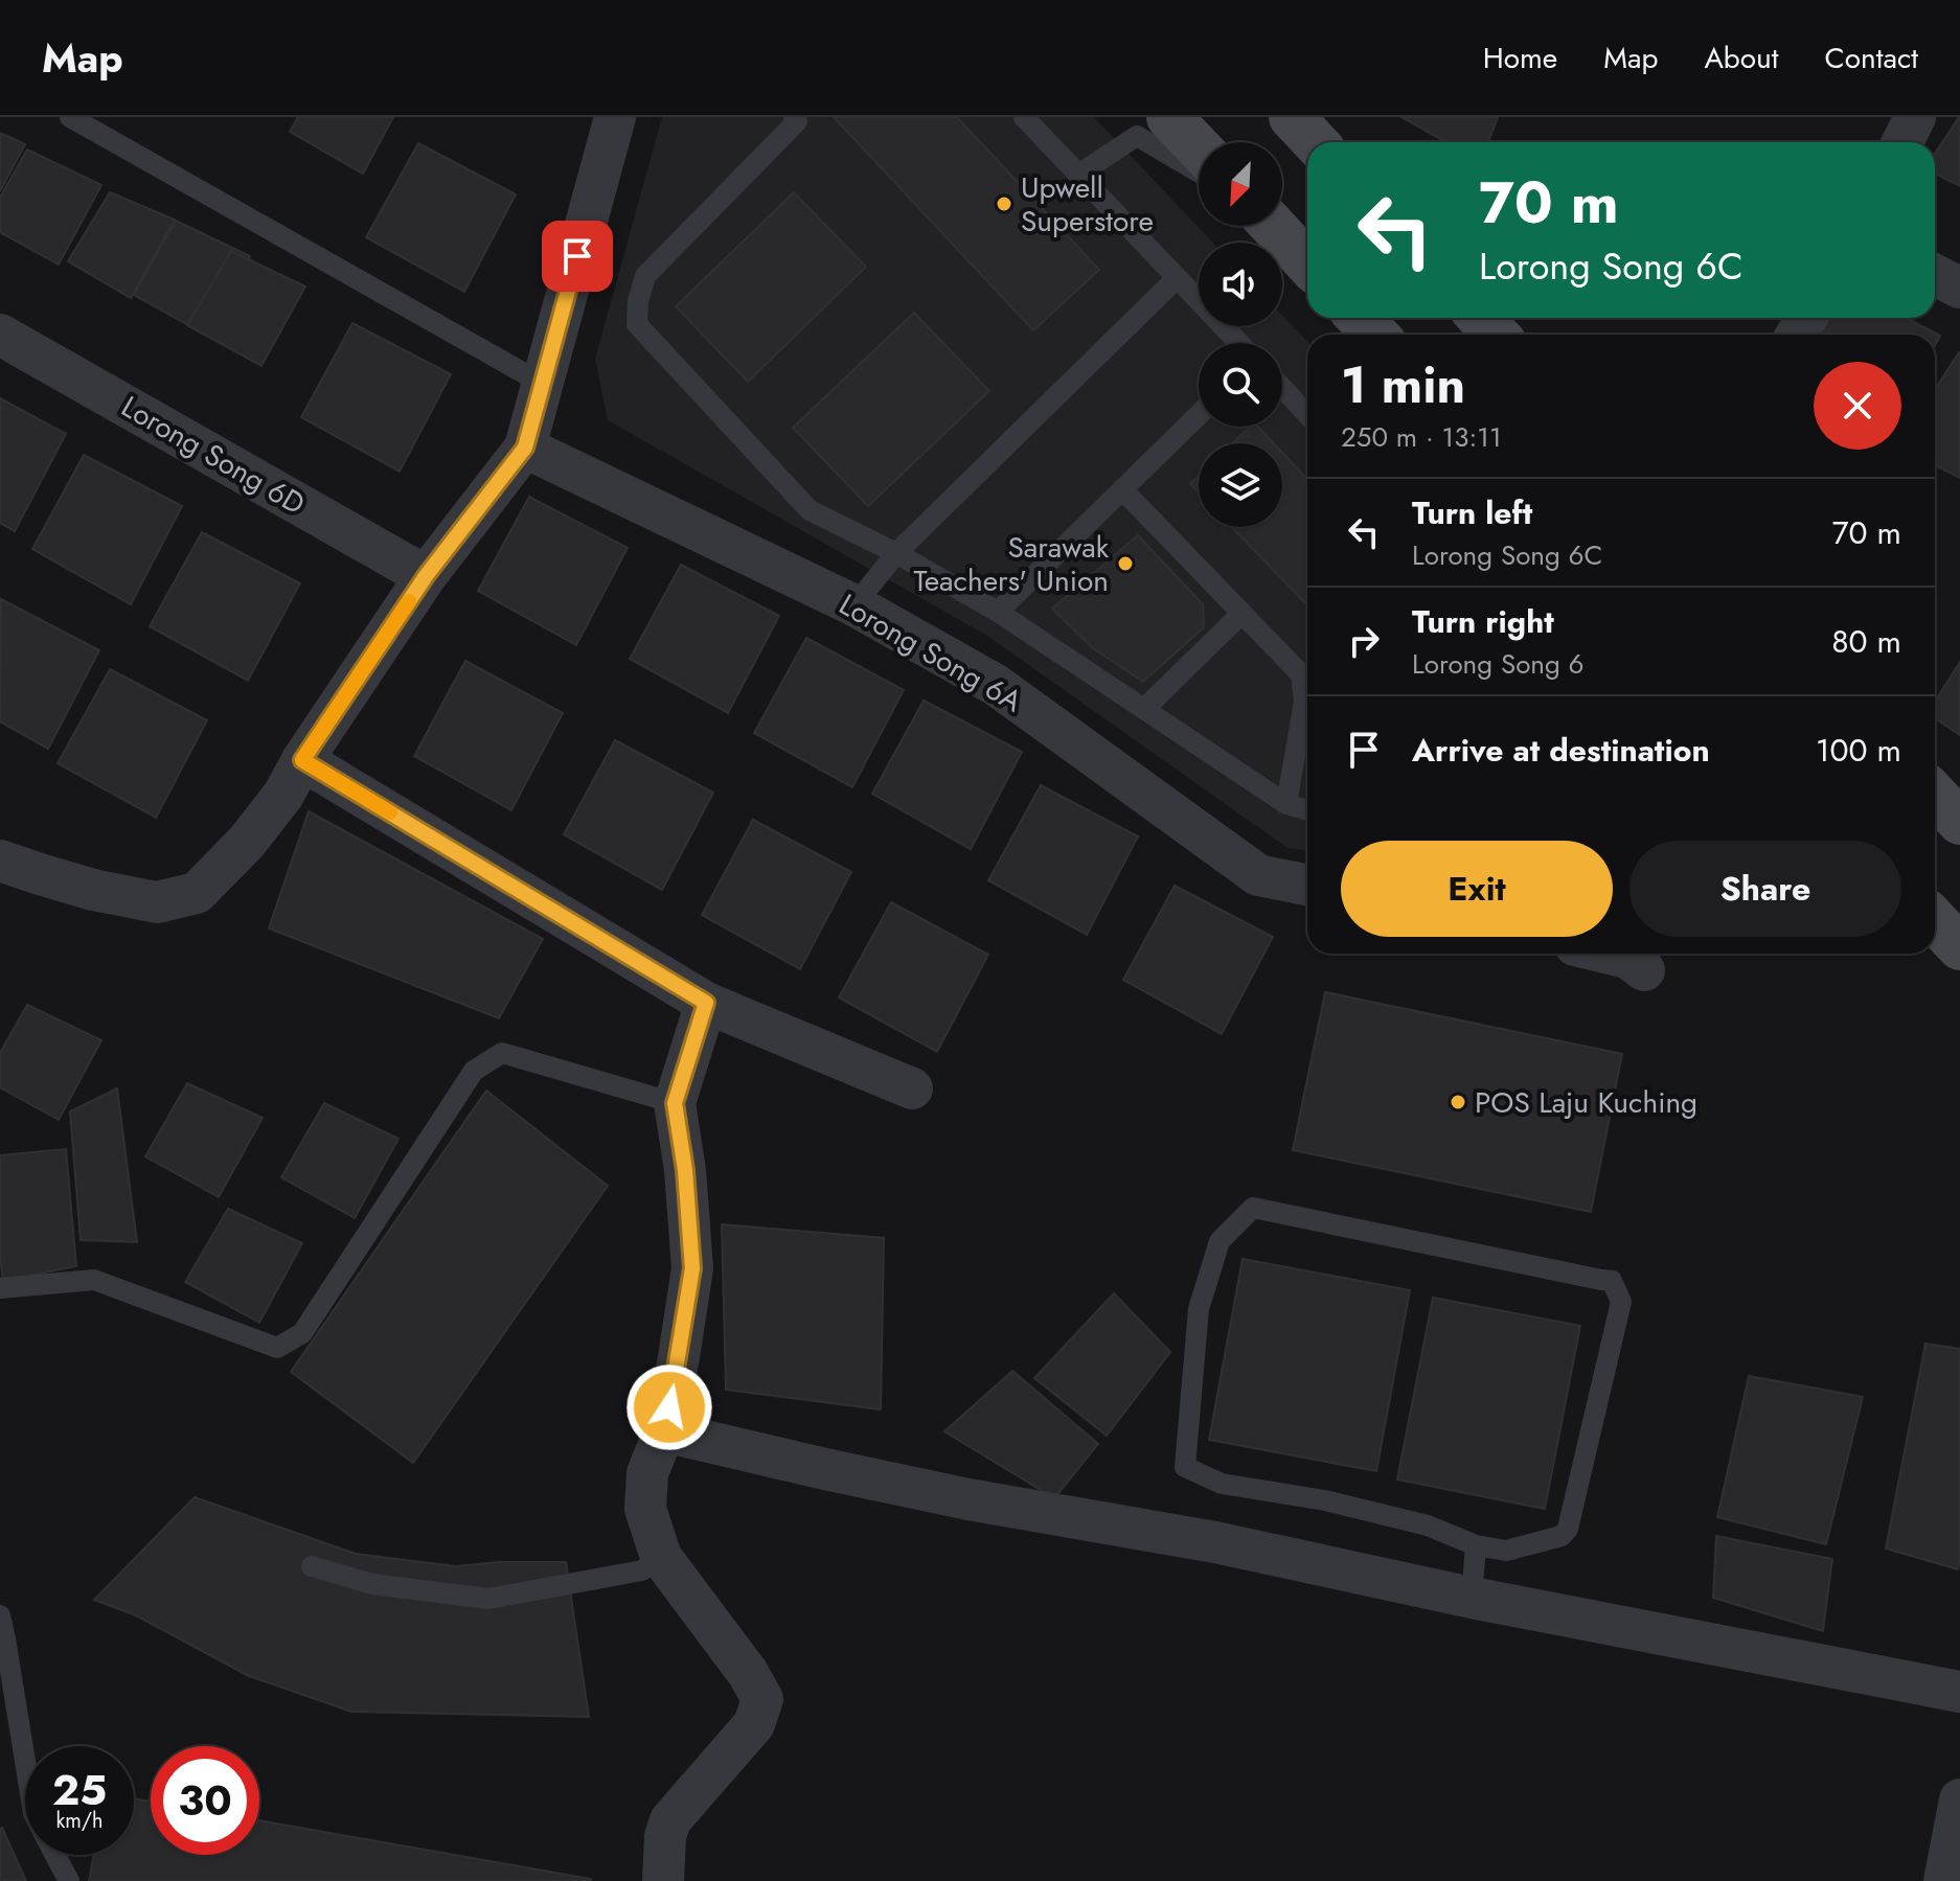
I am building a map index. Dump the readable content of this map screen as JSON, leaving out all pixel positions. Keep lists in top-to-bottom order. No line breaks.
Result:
{"streets":{"street":["Lorong Song 6D","Lorong Song 6A"]},"places":["Upwell Superstore","Sarawak Teachers' Union","POS Laju Kuching"],"north":"bottom left","page":{"header":"Map","nav":["Home","Map","About","Contact"],"turn":["70 m","Lorong Song 6C"],"heading":["1 min","250 m · 13:11"],"list":[{"name":"Turn left","note":"Lorong Song 6C","value":"70 m"},{"name":"Turn right","note":"Lorong Song 6","value":"80 m"},{"name":"Arrive at destination","value":"100 m"}],"buttons":["Exit","Share"],"speed":"25 km/h","limit":"30"}}
